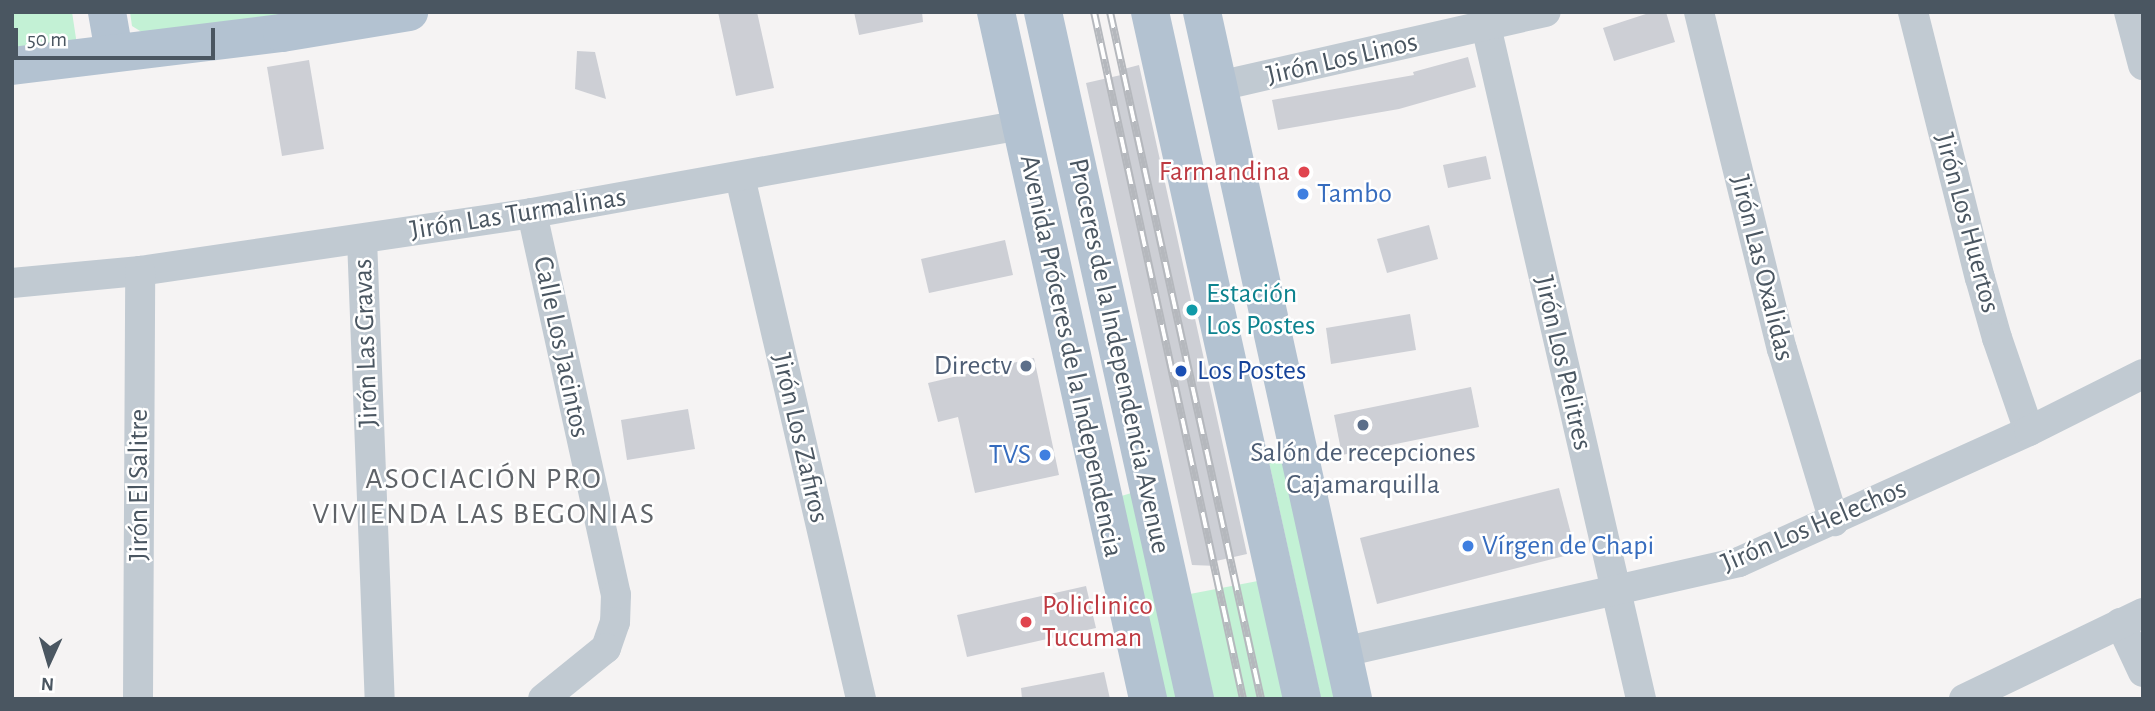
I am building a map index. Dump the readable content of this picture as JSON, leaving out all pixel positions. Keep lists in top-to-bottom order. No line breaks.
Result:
{"streets":{"main road":["Avenida Próceres de la Independencia","Proceres de la Independencia Avenue"],"street":["Jirón Los Linos","Jirón Las Turmalinas","Jirón Los Huertos","Jirón Las Oxalidas","Jirón Las Gravas","Calle Los Jacintos","Jirón Los Pelitres","Jirón Los Zafiros","Jirón El Salitre","Jirón Los Helechos"]},"crossings":[["Jirón Los Linos","Jirón Los Pelitres"],["Jirón Las Turmalinas","Jirón Las Gravas"],["Jirón Las Turmalinas","Calle Los Jacintos"],["Jirón Las Turmalinas","Avenida Próceres de la Independencia"],["Jirón Las Turmalinas","Jirón Los Zafiros"],["Jirón Las Turmalinas","Jirón El Salitre"],["Jirón Los Huertos","Jirón Los Helechos"],["Jirón Las Oxalidas","Jirón Los Helechos"],["Jirón Los Pelitres","Jirón Los Helechos"]],"districts":["ASOCIACIÓN PRO VIVIENDA LAS BEGONIAS"],"places":["Farmandina","Tambo","Estación Los Postes","Directv","Los Postes","Salón de recepciones Cajamarquilla","TVS","Vírgen de Chapi","Policlinico Tucuman"],"scale_bar":"50 m","north":"bottom"}
